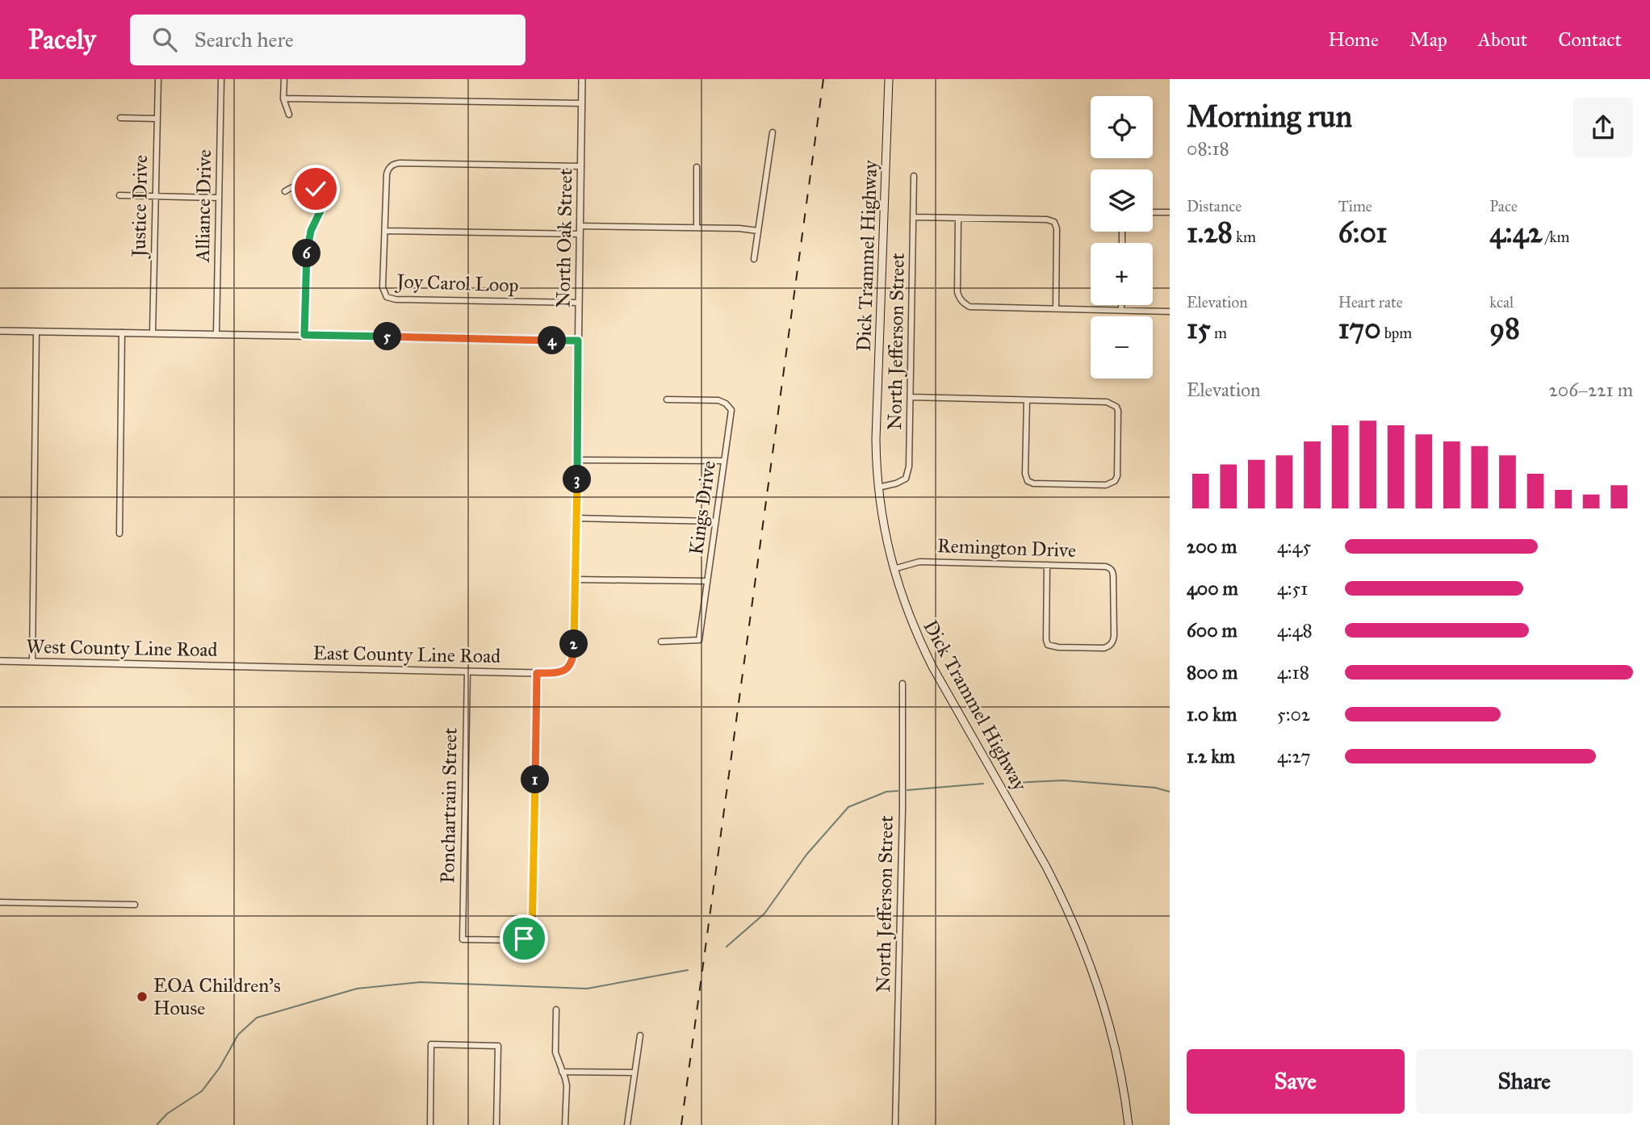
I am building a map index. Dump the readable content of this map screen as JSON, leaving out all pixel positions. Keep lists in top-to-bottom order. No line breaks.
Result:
{"streets":{"main road":["Dick Trammel Highway"],"street":["Justice Drive","Alliance Drive","North Oak Street","Joy Carol Loop","North Jefferson Street","Kings Drive","Remington Drive","West County Line Road","East County Line Road","Ponchartrain Street"]},"crossings":[["North Oak Street","Joy Carol Loop"],["North Oak Street","East County Line Road"],["Dick Trammel Highway","North Jefferson Street"],["Dick Trammel Highway","Remington Drive"],["West County Line Road","East County Line Road"],["East County Line Road","Ponchartrain Street"]],"places":["EOA Children’s House"],"page":{"header":"Pacely","search":"Search here","nav":["Home","Map","About","Contact"],"heading":["Morning run","08:18"],"map_buttons":["+","−"],"stats":[["Distance","1.28 km"],["Time","6:01"],["Pace","4:42 /km"],["Elevation","15 m"],["Heart rate","170 bpm"],["kcal","98"]],"pins":["6","5","4","3","2","1"],"chart":["Elevation","206–221 m"],"list":[{"name":"200 m","note":"4:45"},{"name":"400 m","note":"4:51"},{"name":"600 m","note":"4:48"},{"name":"800 m","note":"4:18"},{"name":"1.0 km","note":"5:02"},{"name":"1.2 km","note":"4:27"}],"buttons":["Save","Share"]}}
